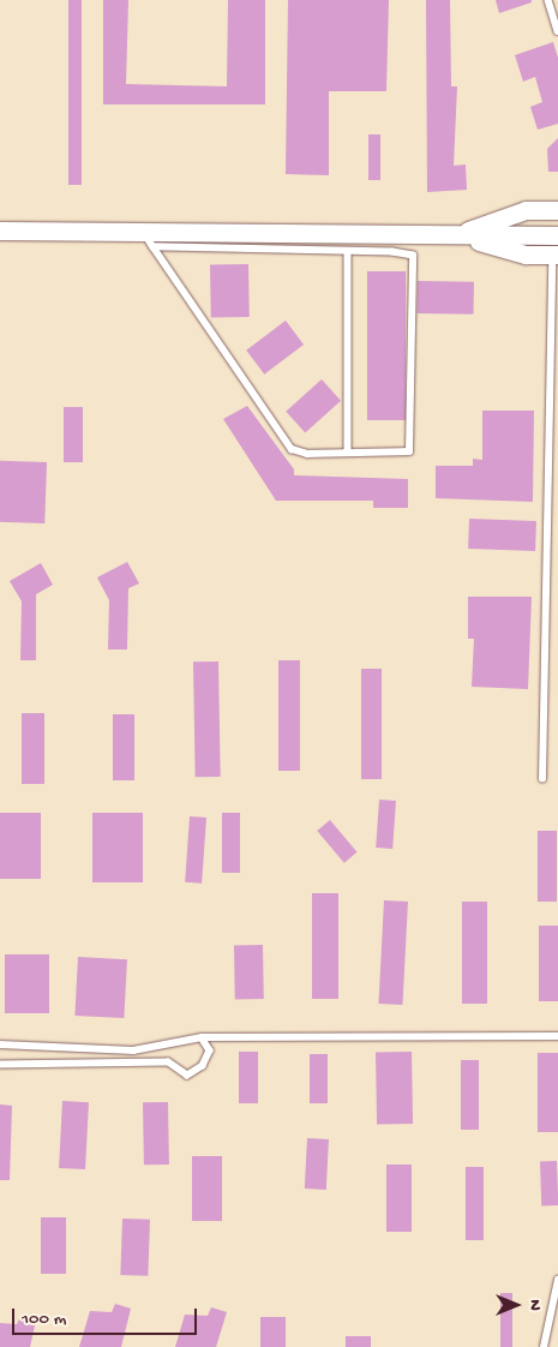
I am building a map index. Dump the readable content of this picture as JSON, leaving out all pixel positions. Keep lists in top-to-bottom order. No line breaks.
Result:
{"scale_bar":"100 m","north":"right"}
